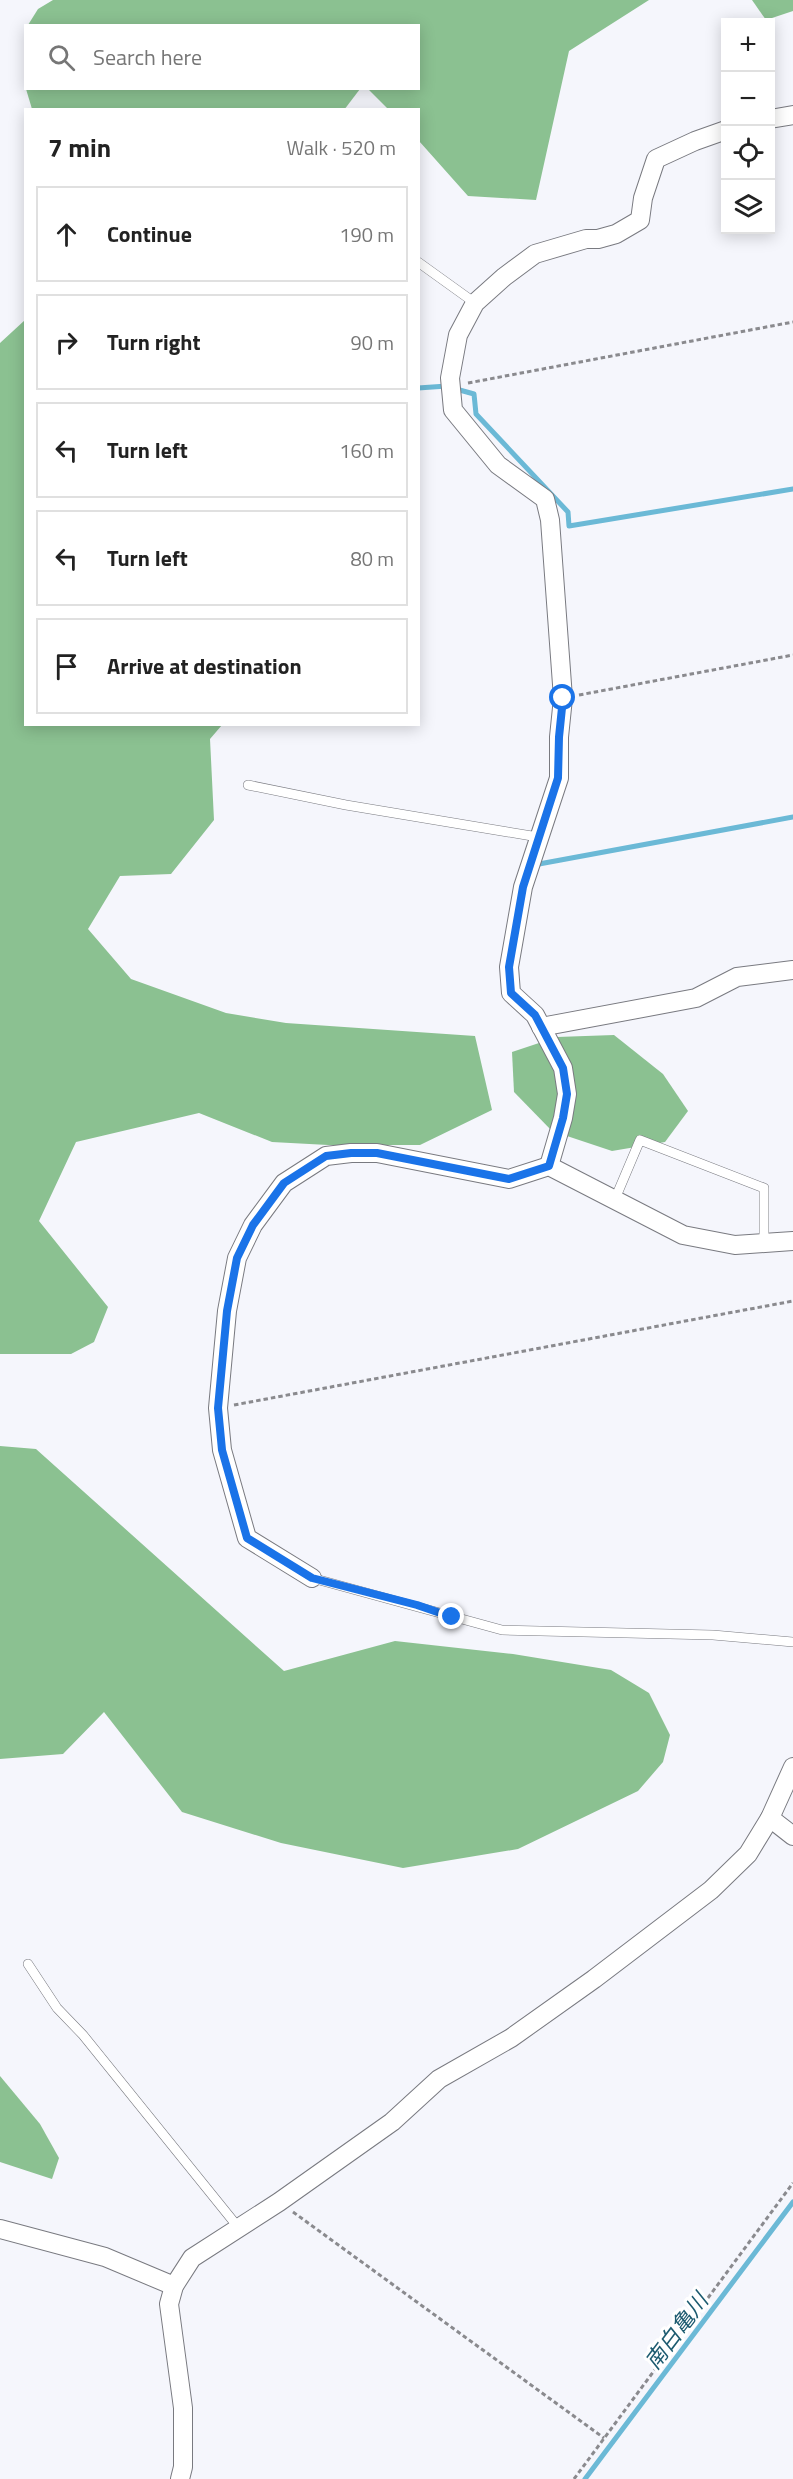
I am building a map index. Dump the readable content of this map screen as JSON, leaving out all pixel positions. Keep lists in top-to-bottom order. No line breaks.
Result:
{"water":["南白亀川"],"page":{"map_buttons":["+","−"],"search":"Search here","heading":["7 min","Walk · 520 m"],"list":[["Continue","190 m"],["Turn right","90 m"],["Turn left","160 m"],["Turn left","80 m"],"Arrive at destination"]}}
